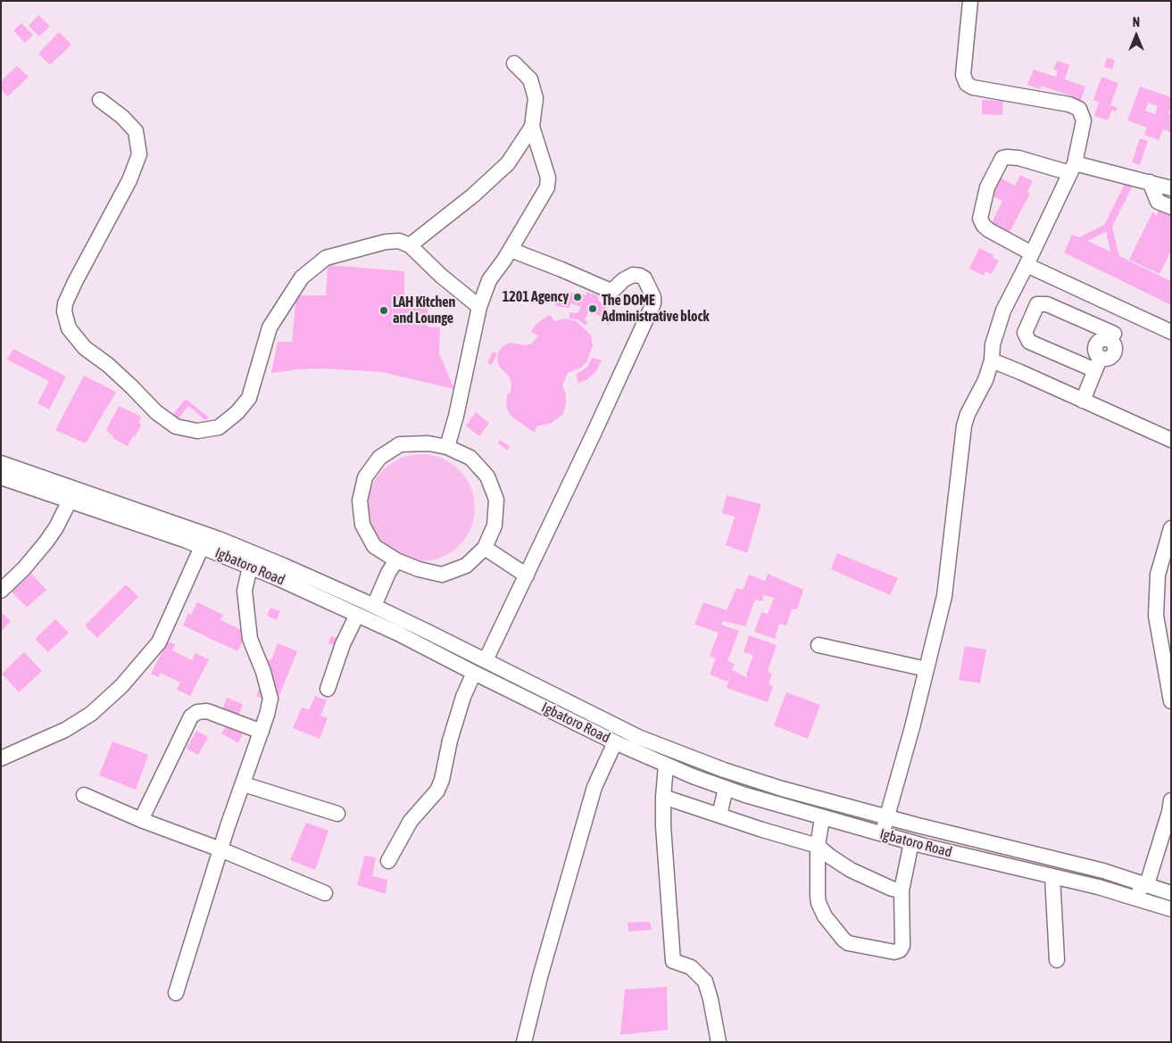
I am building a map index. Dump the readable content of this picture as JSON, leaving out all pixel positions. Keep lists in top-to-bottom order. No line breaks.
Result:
{"streets":{"street":["Igbatoro Road"]},"places":["1201 Agency","The DOME Administrative block","LAH Kitchen and Lounge"],"north":"top"}
